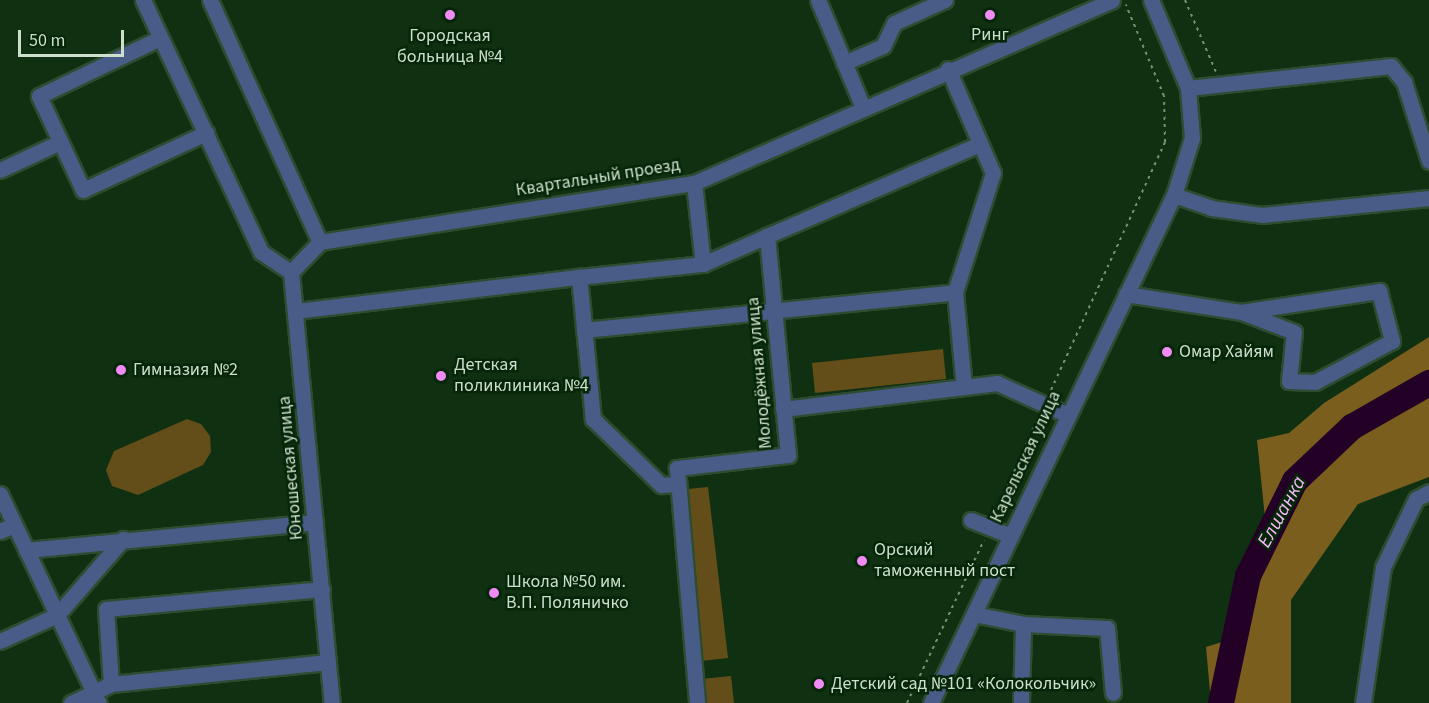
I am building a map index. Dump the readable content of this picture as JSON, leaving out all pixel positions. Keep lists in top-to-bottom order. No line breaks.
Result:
{"streets":{"street":["Квартальный проезд","Молодёжная улица","Карельская улица","Юношеская улица"]},"water":["Елшанка"],"places":["Городская больница №4","Ринг","Омар Хайям","Гимназия №2","Детская поликлиника №4","Орский таможенный пост","Школа №50 им. В.П. Поляничко","Детский сад №101 «Колокольчик»"],"scale_bar":"50 m"}
